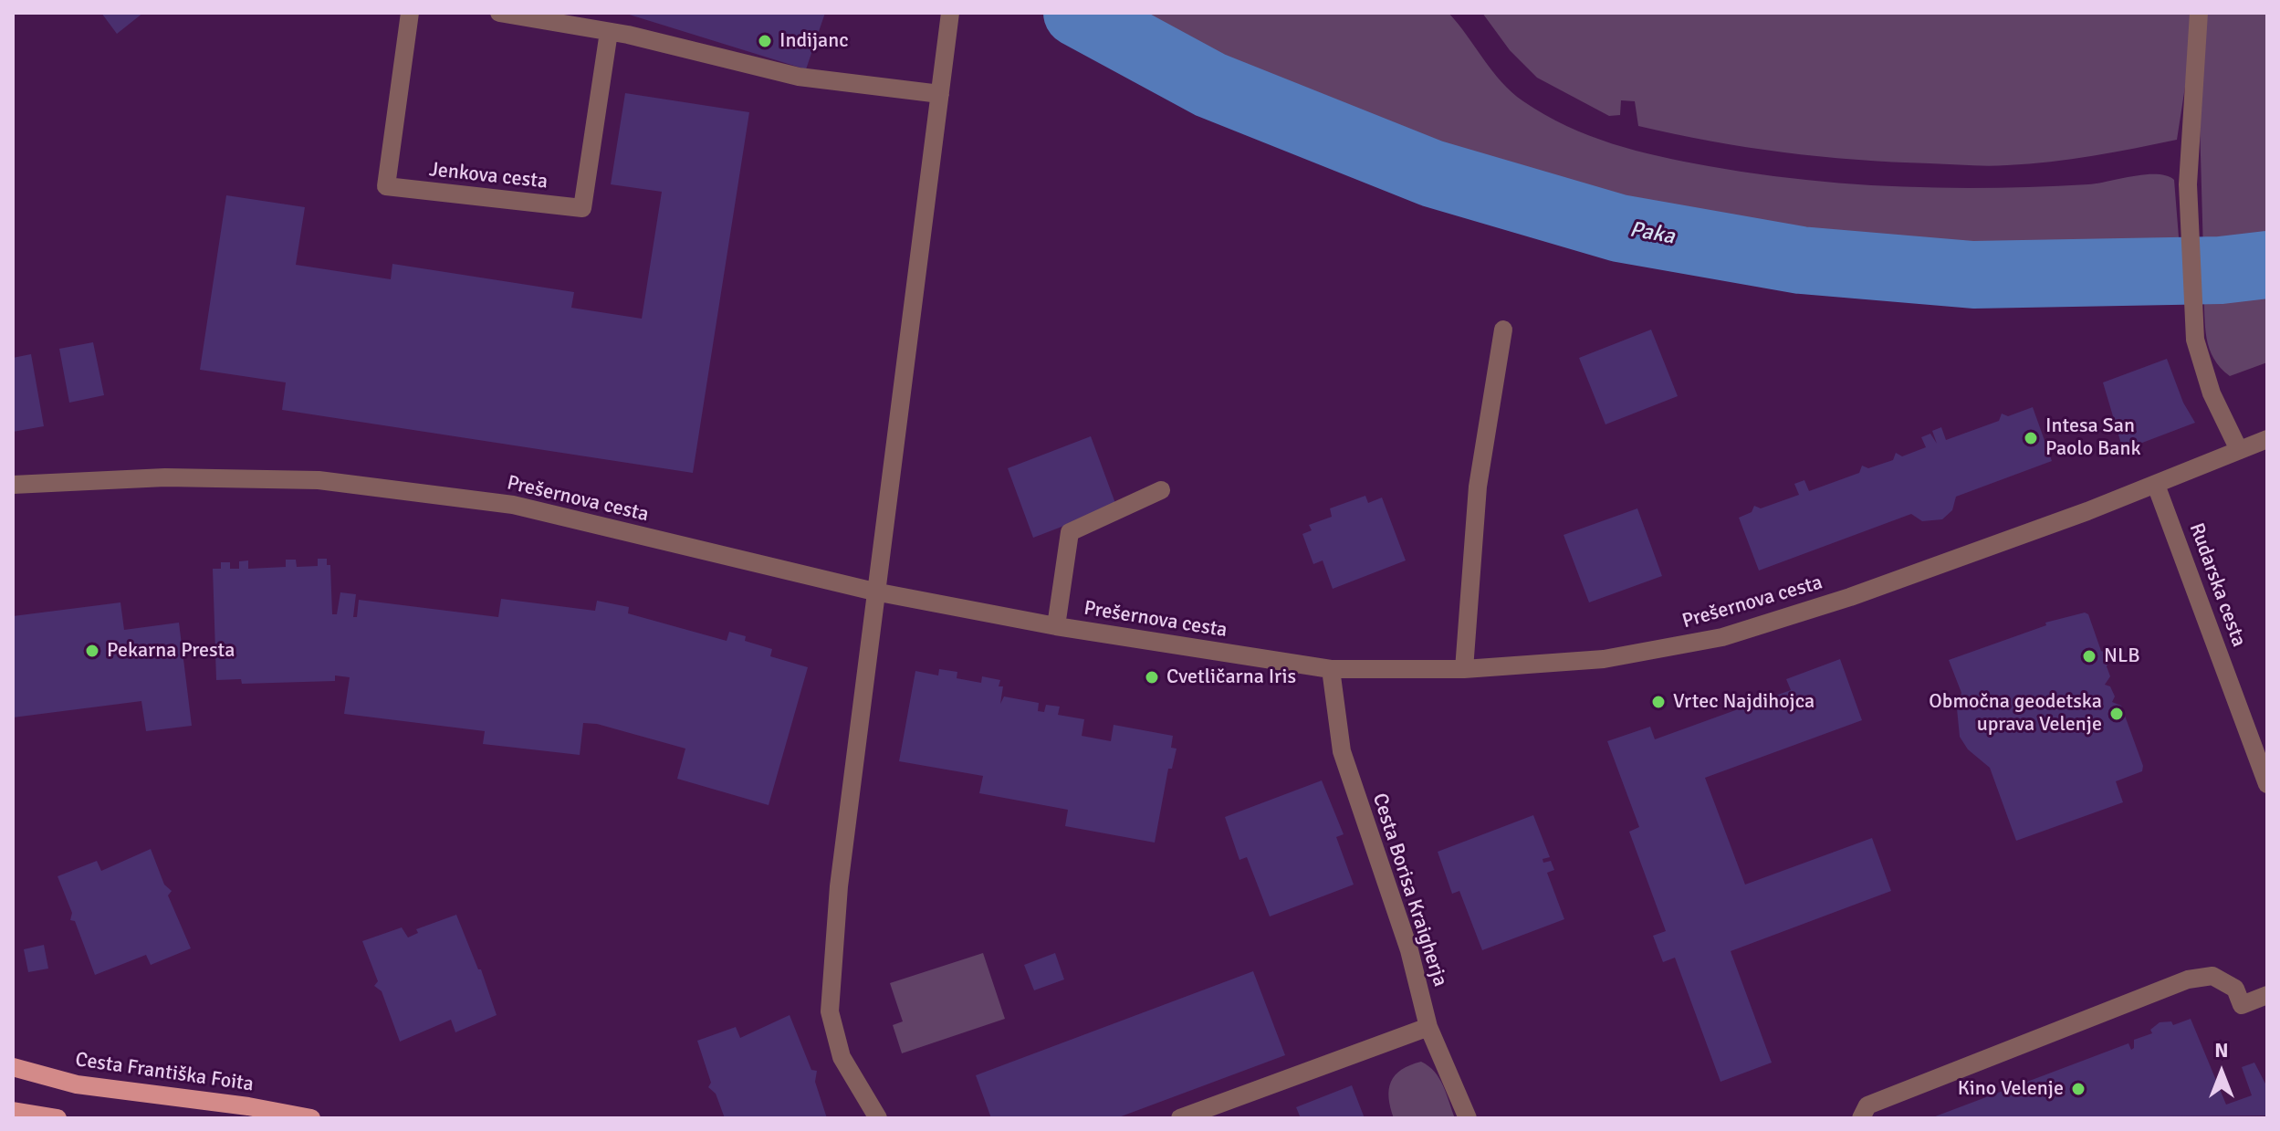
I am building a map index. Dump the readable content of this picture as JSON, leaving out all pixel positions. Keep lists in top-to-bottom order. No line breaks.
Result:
{"streets":{"main road":["Cesta Františka Foita"],"street":["Jenkova cesta","Prešernova cesta","Rudarska cesta","Cesta Borisa Kraigherja"]},"crossings":[["Prešernova cesta","Rudarska cesta"],["Prešernova cesta","Cesta Borisa Kraigherja"]],"water":["Paka"],"places":["Indijanc","Intesa San Paolo Bank","Pekarna Presta","NLB","Cvetličarna Iris","Vrtec Najdihojca","Območna geodetska uprava Velenje","Kino Velenje"],"north":"top"}
